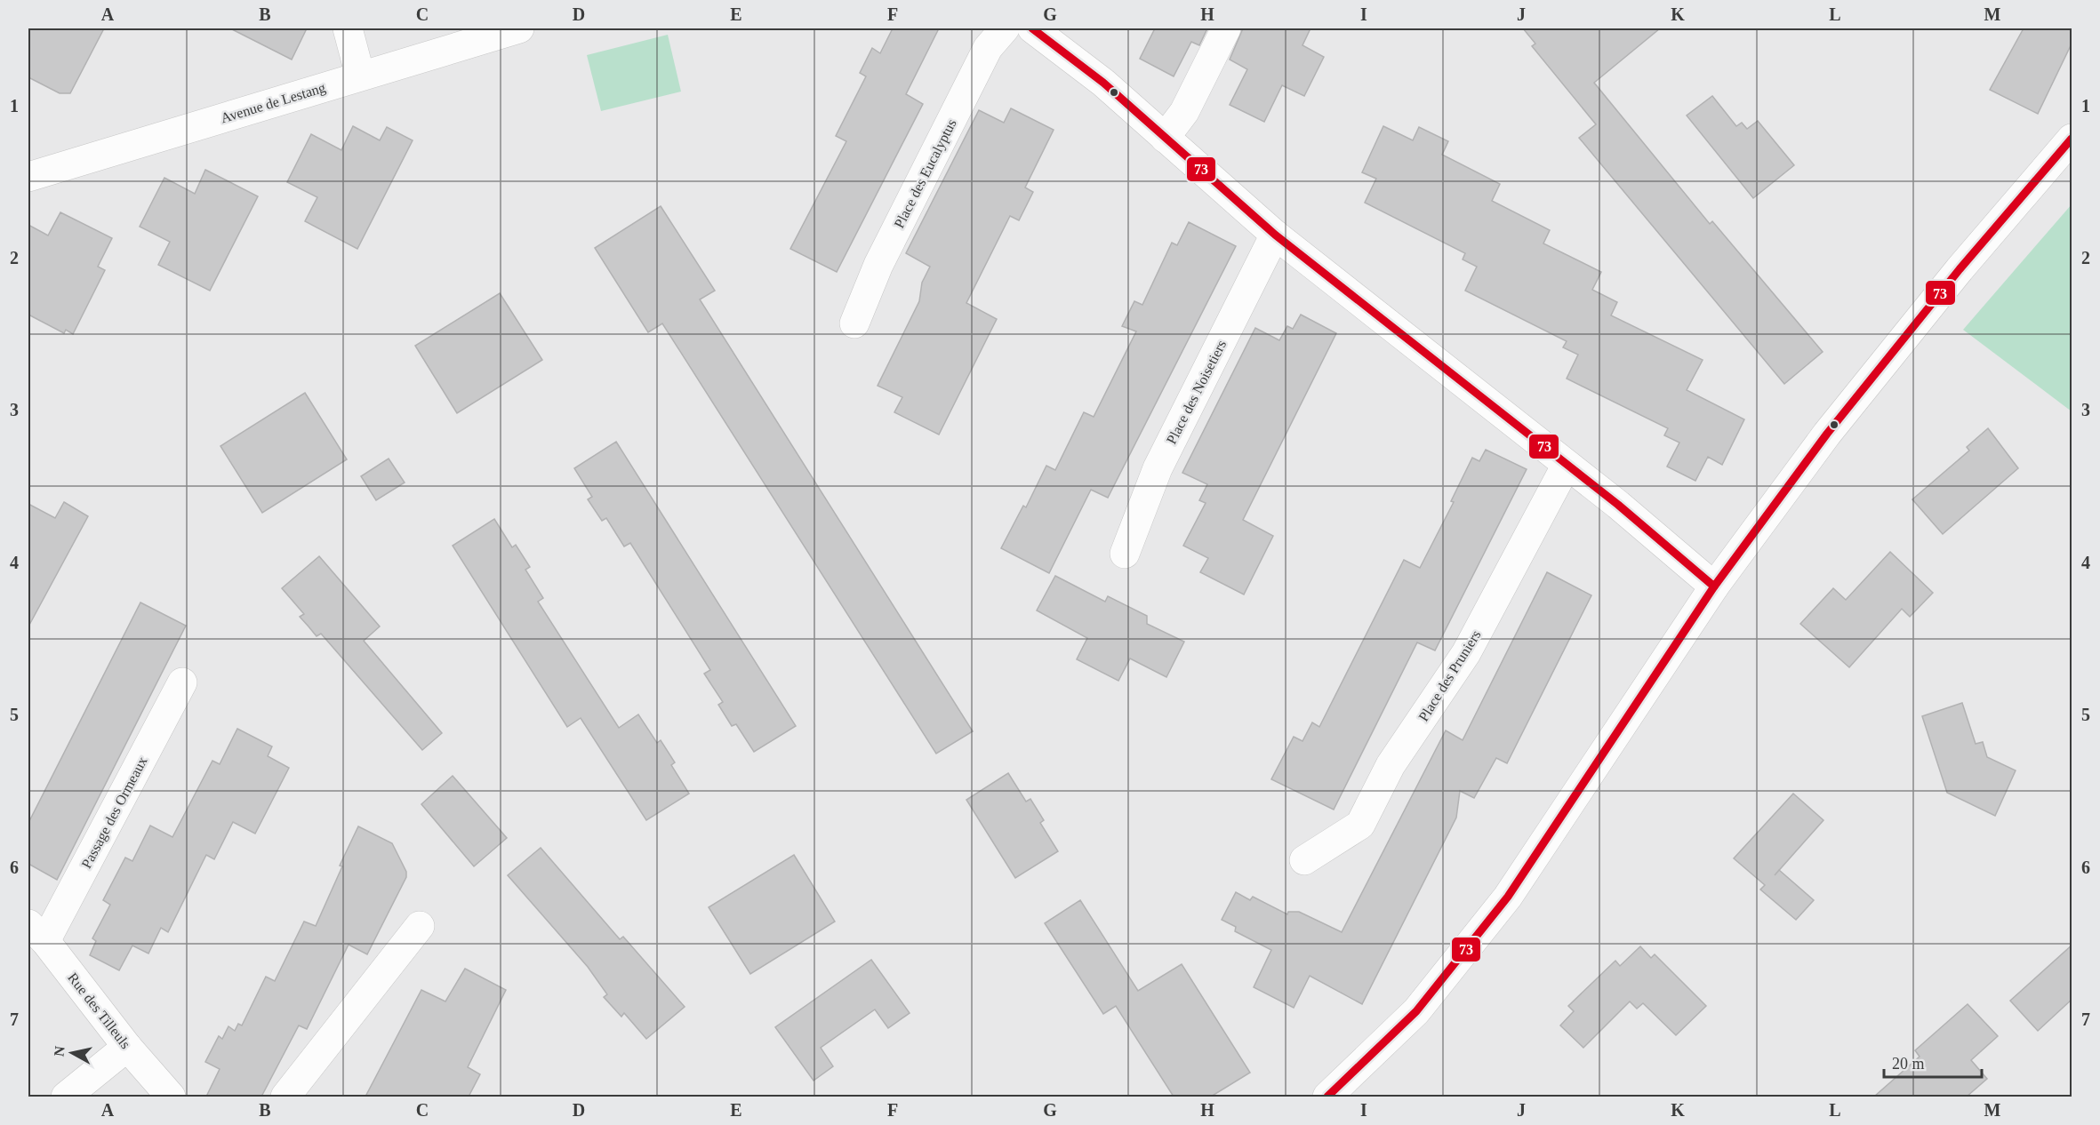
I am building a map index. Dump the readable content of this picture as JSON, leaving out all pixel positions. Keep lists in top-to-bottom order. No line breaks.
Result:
{"streets":{"street":["Avenue de Lestang","Place des Eucalyptus","Place des Noisetiers","Place des Pruniers","Passage des Ormeaux","Rue des Tilleuls"]},"crossings":[["Passage des Ormeaux","Rue des Tilleuls"]],"lines":["transit line 73"],"scale_bar":"20 m","north":"left","grid":{"columns":["A","B","C","D","E","F","G","H","I","J","K","L","M"],"rows":["1","2","3","4","5","6","7"]}}
